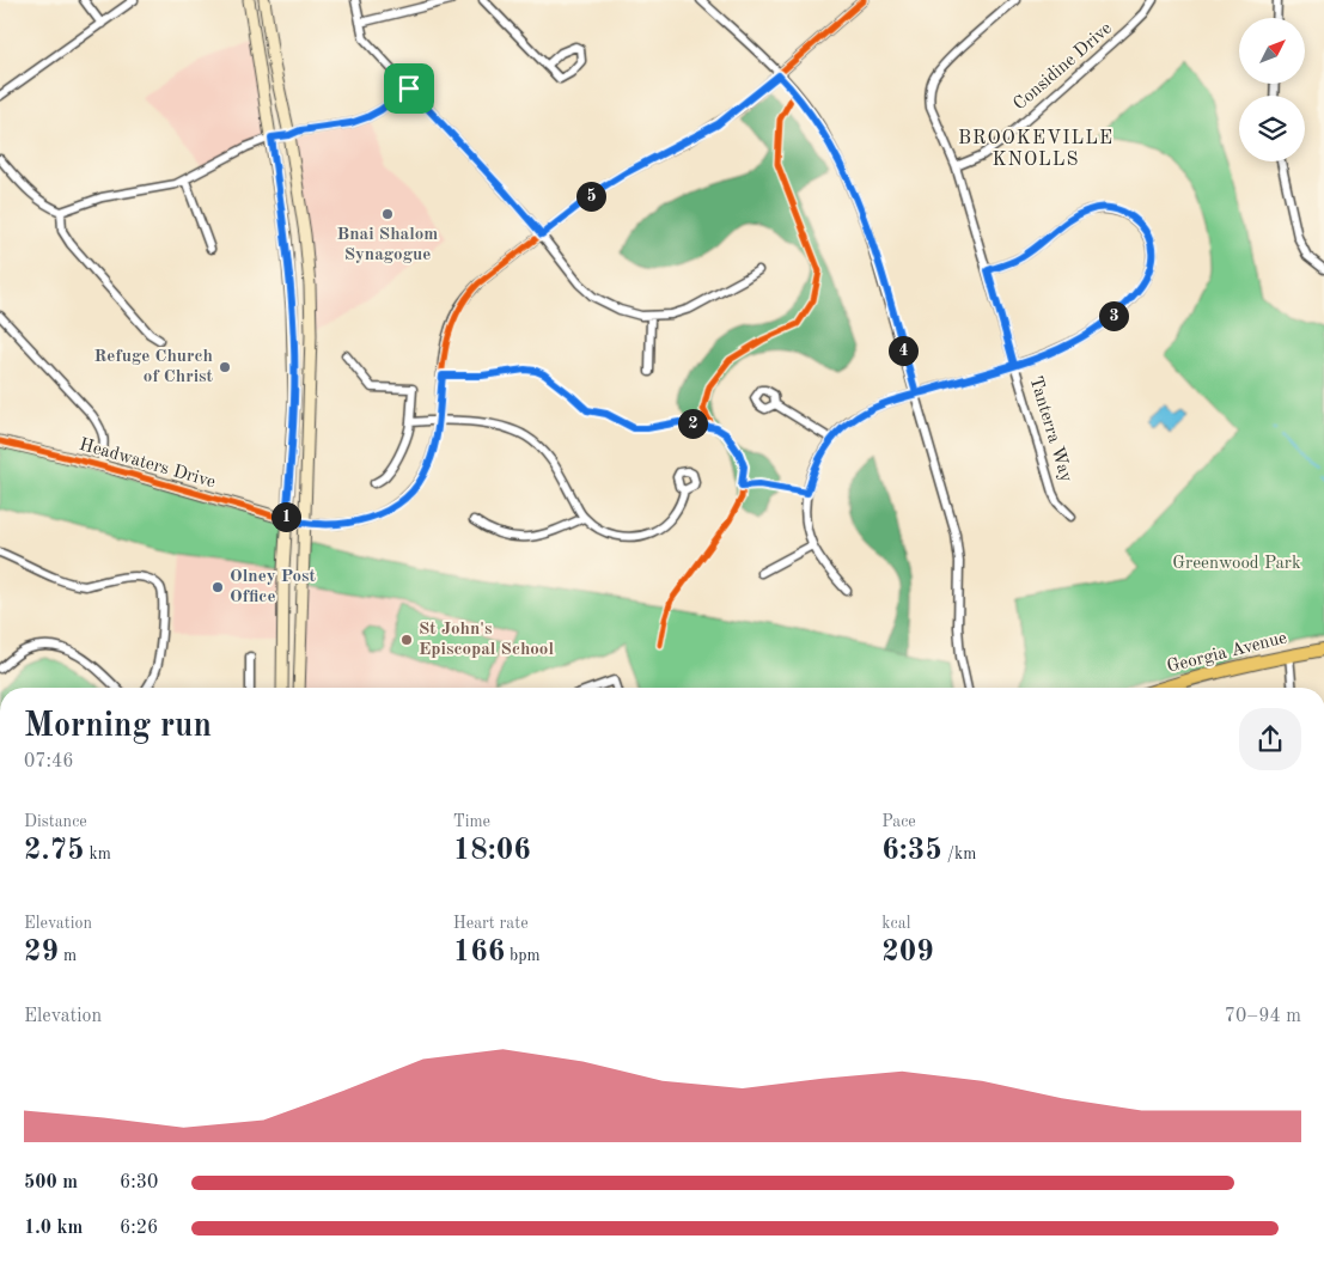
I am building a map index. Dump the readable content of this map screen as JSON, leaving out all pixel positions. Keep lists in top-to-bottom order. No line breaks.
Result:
{"streets":{"main road":["Headwaters Drive","Georgia Avenue"],"street":["Considine Drive","Tanterra Way"]},"crossings":[["Considine Drive","Tanterra Way"]],"districts":["BROOKEVILLE KNOLLS"],"parks":["Greenwood Park"],"places":["Bnai Shalom Synagogue","Refuge Church of Christ","Olney Post Office","St John's Episcopal School"],"north":"top right","page":{"pins":["5","3","4","2","1"],"heading":["Morning run","07:46"],"stats":[["Distance","2.75 km"],["Time","18:06"],["Pace","6:35 /km"],["Elevation","29 m"],["Heart rate","166 bpm"],["kcal","209"]],"chart":["Elevation","70–94 m"],"list":[{"name":"500 m","note":"6:30"},{"name":"1.0 km","note":"6:26"}]}}
